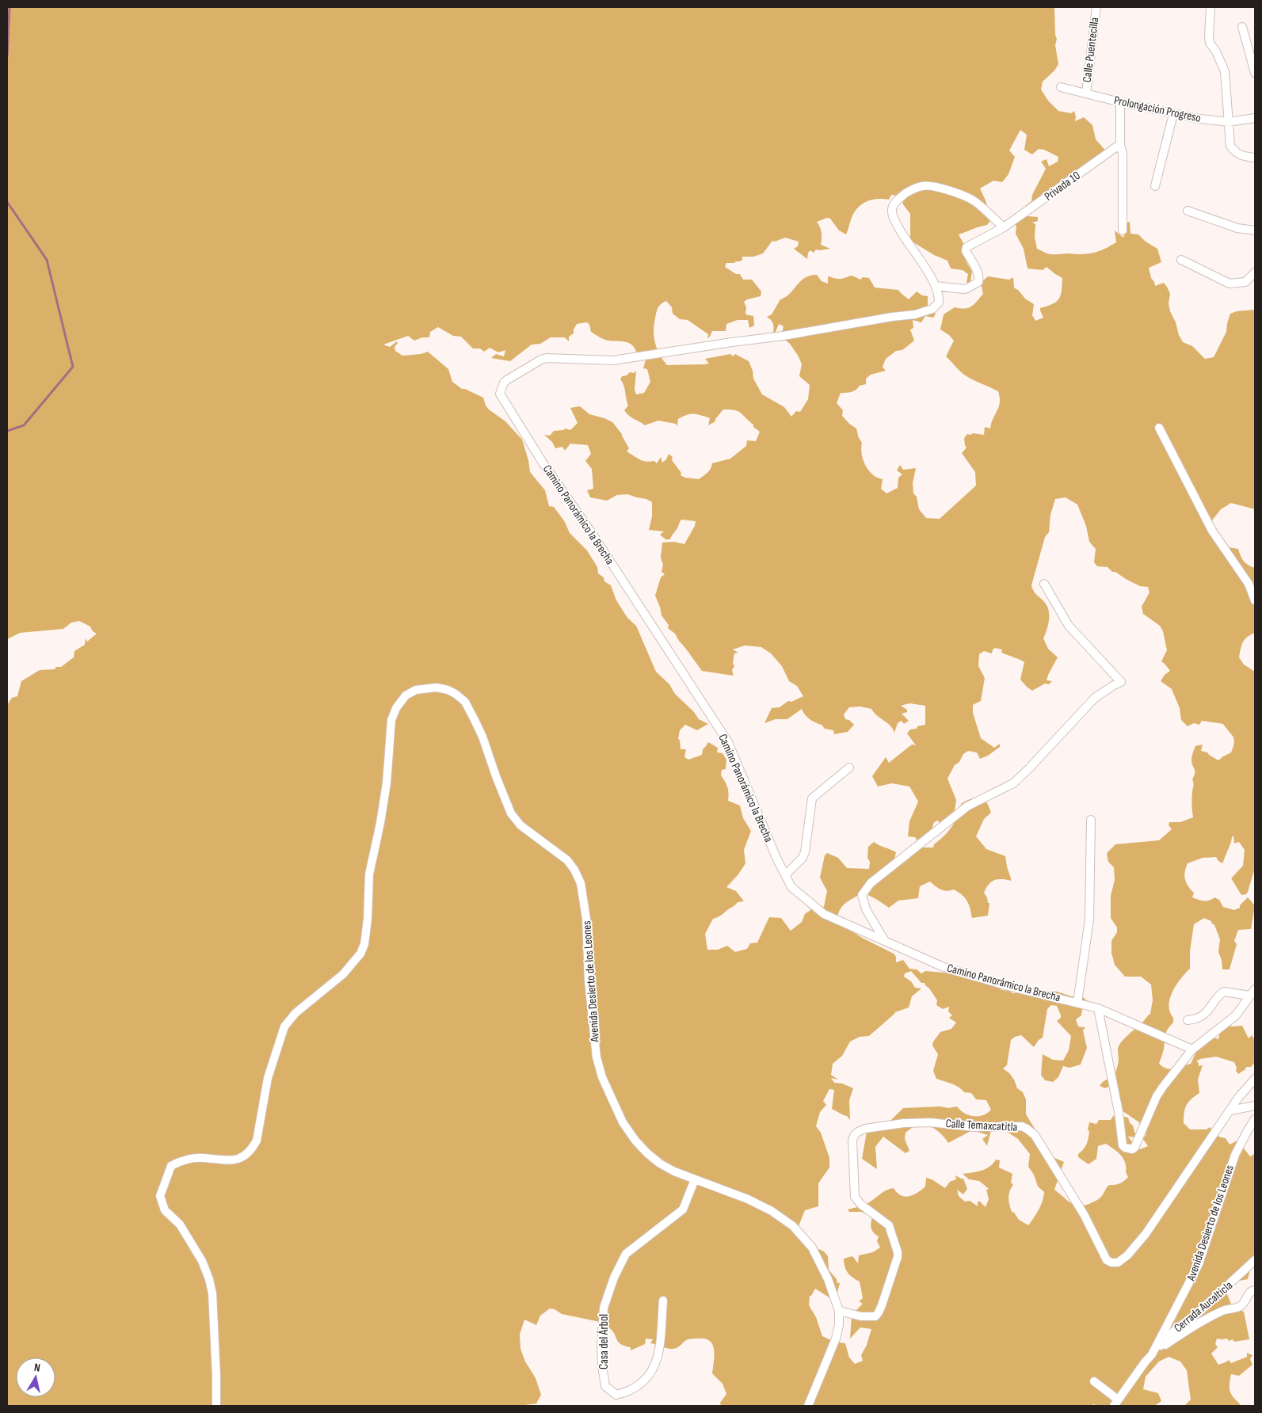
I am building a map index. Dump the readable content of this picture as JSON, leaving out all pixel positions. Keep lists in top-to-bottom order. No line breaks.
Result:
{"streets":{"street":["Calle Puentecilla","Prolongación Progreso","Privada 10","Camino Panorámico la Brecha","Avenida Desierto de los Leones","Calle Temaxcatitla","Cerrada Aucalticla","Casa del Árbol"]},"crossings":[["Calle Puentecilla","Prolongación Progreso"],["Privada 10","Camino Panorámico la Brecha"],["Avenida Desierto de los Leones","Calle Temaxcatitla"],["Avenida Desierto de los Leones","Cerrada Aucalticla"],["Avenida Desierto de los Leones","Casa del Árbol"]],"north":"top"}
